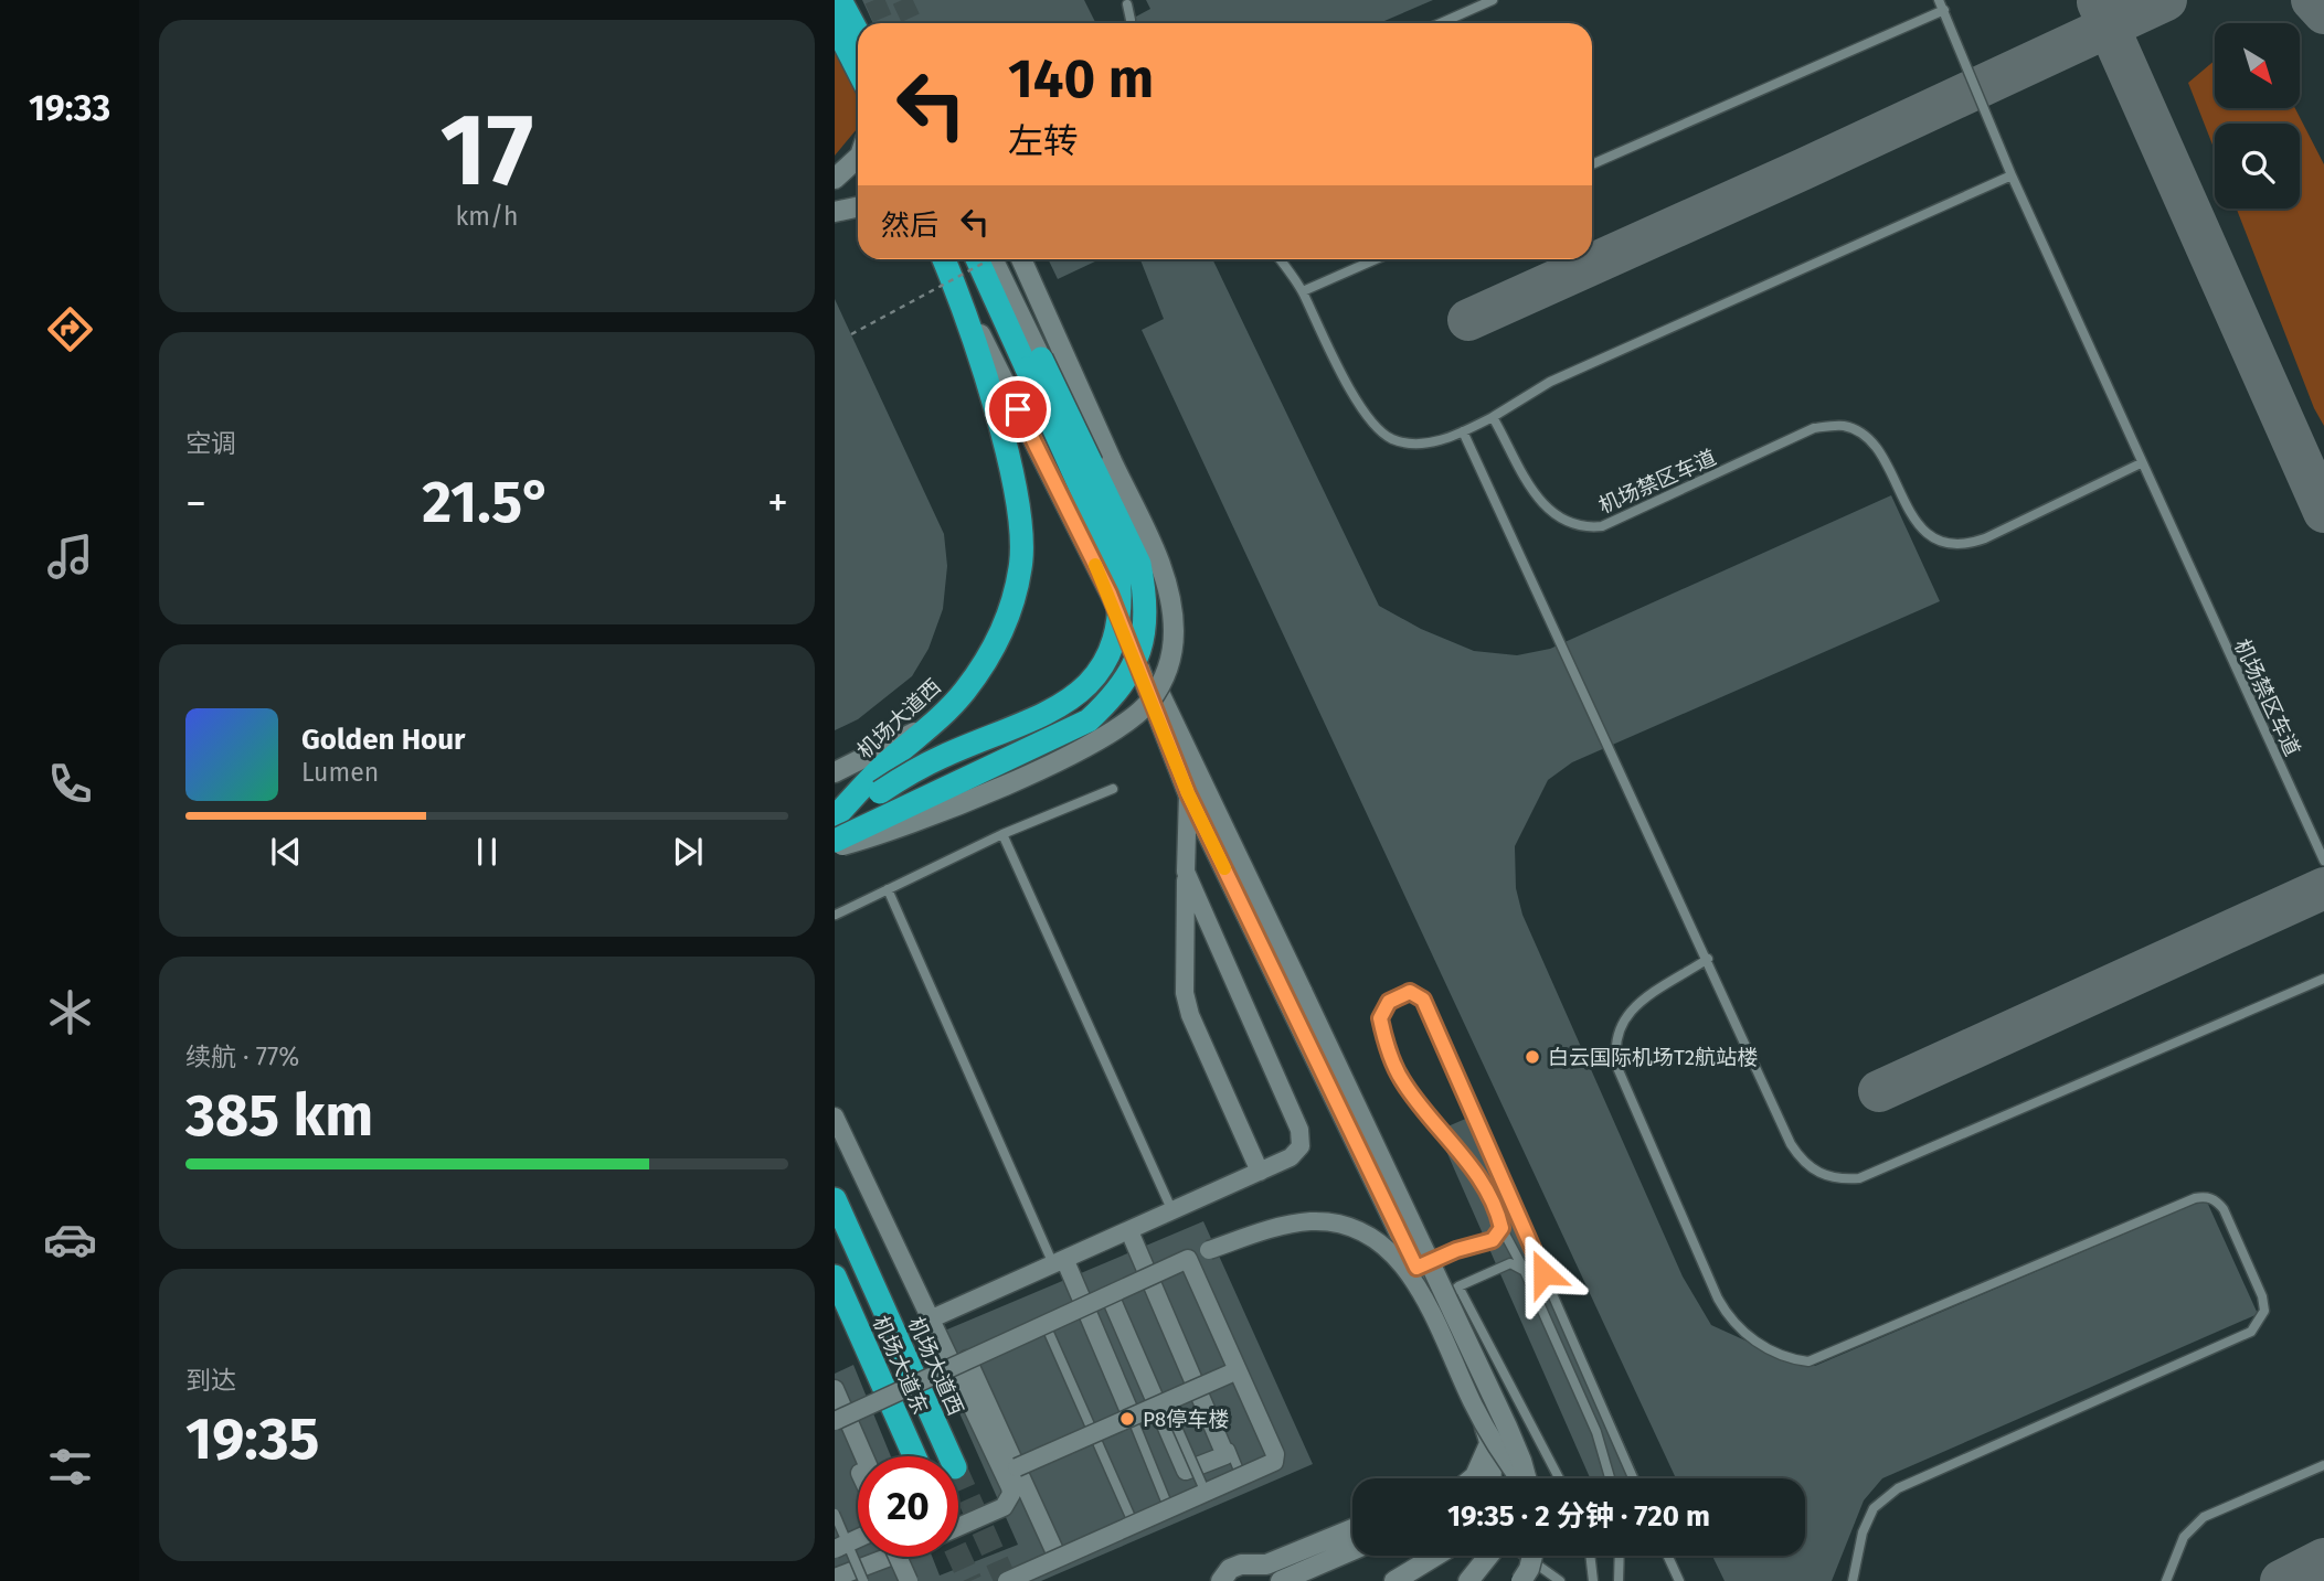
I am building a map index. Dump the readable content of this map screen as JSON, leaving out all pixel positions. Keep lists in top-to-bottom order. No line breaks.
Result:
{"streets":{"highway":["机场大道西","机场大道东"],"lane":["机场禁区车道"]},"places":["白云国际机场T2航站楼","P8停车楼"],"north":"bottom right","page":{"tabs":"19:33","tile":[["17","km/h"],"空调",["续航 · 77%","385 km"],["到达","19:35"]],"turn":["140 m","左转"],"then":"然后","heat":["−","21.5°","+"],"song":["Golden Hour","Lumen"],"limit":"20","trip":"19:35 · 2 分钟 · 720 m"}}
